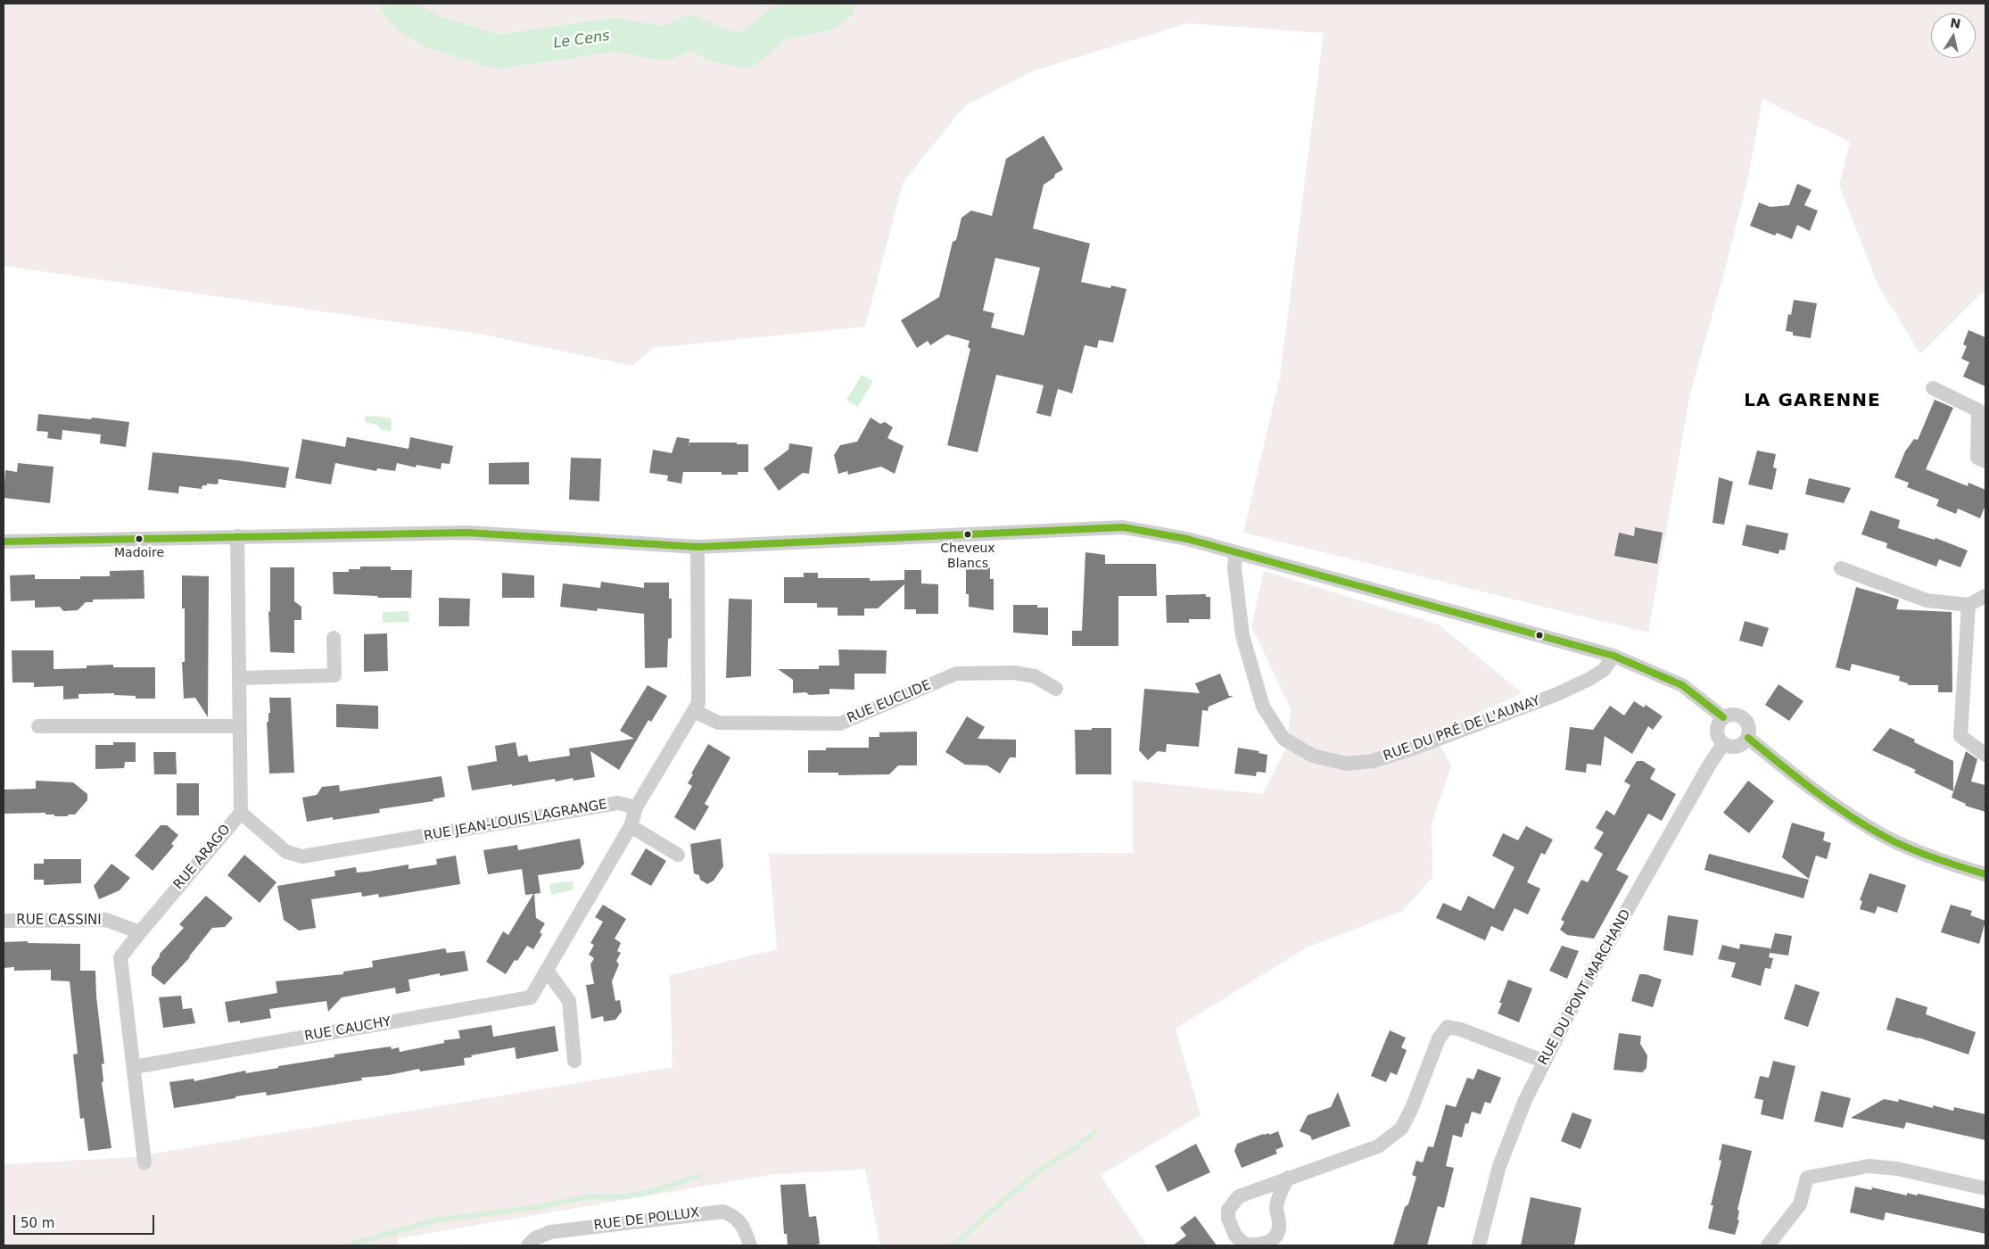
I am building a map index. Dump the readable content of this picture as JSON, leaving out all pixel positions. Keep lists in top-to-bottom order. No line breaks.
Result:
{"streets":{"street":["RUE EUCLIDE","RUE DU PRÉ DE L'AUNAY","RUE JEAN-LOUIS LAGRANGE","RUE ARAGO","RUE CASSINI","RUE DU PONT MARCHAND","RUE CAUCHY","RUE DE POLLUX"]},"crossings":[["RUE JEAN-LOUIS LAGRANGE","RUE ARAGO"],["RUE JEAN-LOUIS LAGRANGE","RUE CAUCHY"],["RUE ARAGO","RUE CASSINI"],["RUE ARAGO","RUE CAUCHY"]],"districts":["LA GARENNE"],"water":["Le Cens"],"places":["Cheveux Blancs","Madoire"],"scale_bar":"50 m","north":"top"}
